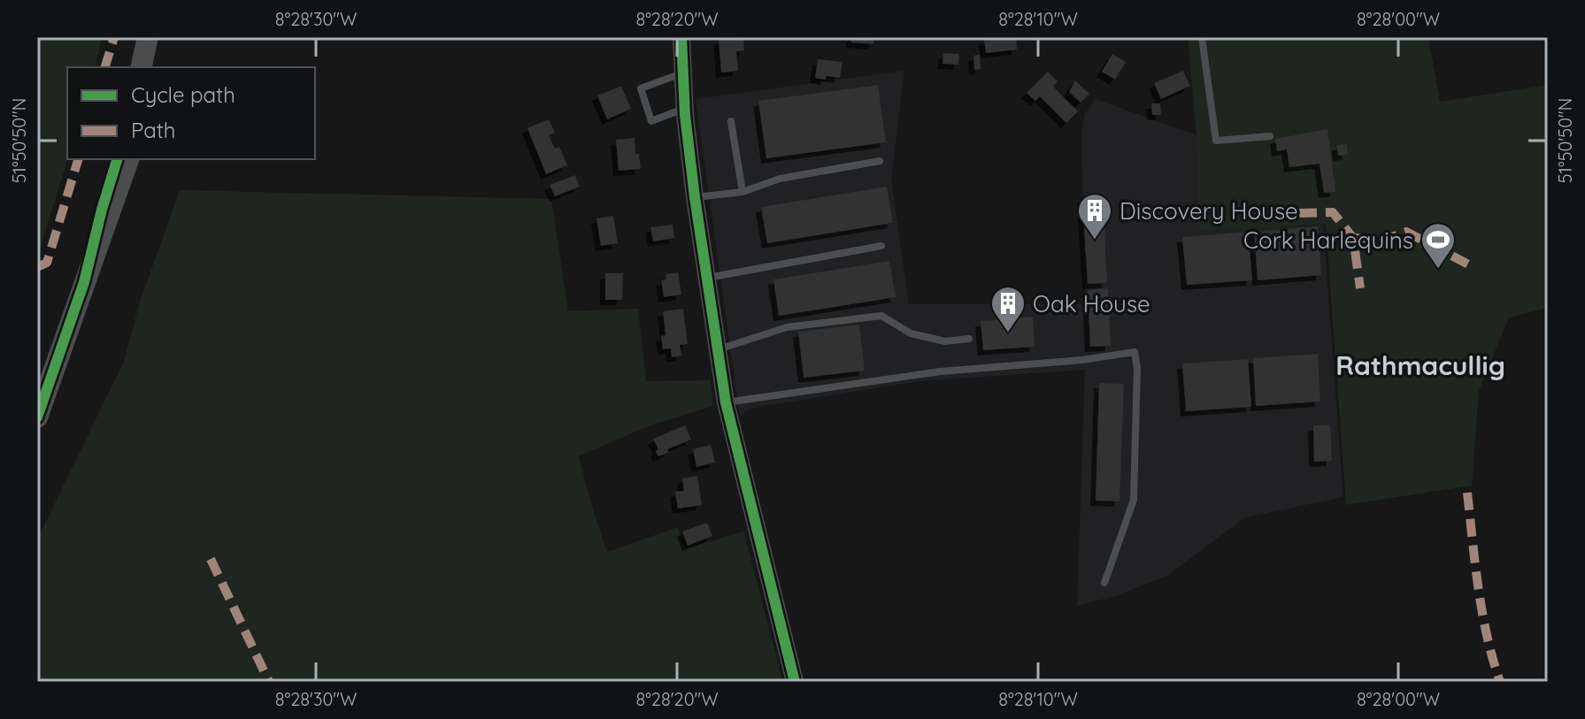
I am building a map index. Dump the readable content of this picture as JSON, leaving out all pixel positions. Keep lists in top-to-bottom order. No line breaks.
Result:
{"districts":["Rathmacullig"],"places":{"building":["Discovery House","Oak House"],"sports":["Cork Harlequins"]},"legend":["Cycle path","Path"],"coordinates":["8°28'30\"W","8°28'20\"W","8°28'10\"W","8°28'00\"W","51°50'50\"N"]}
